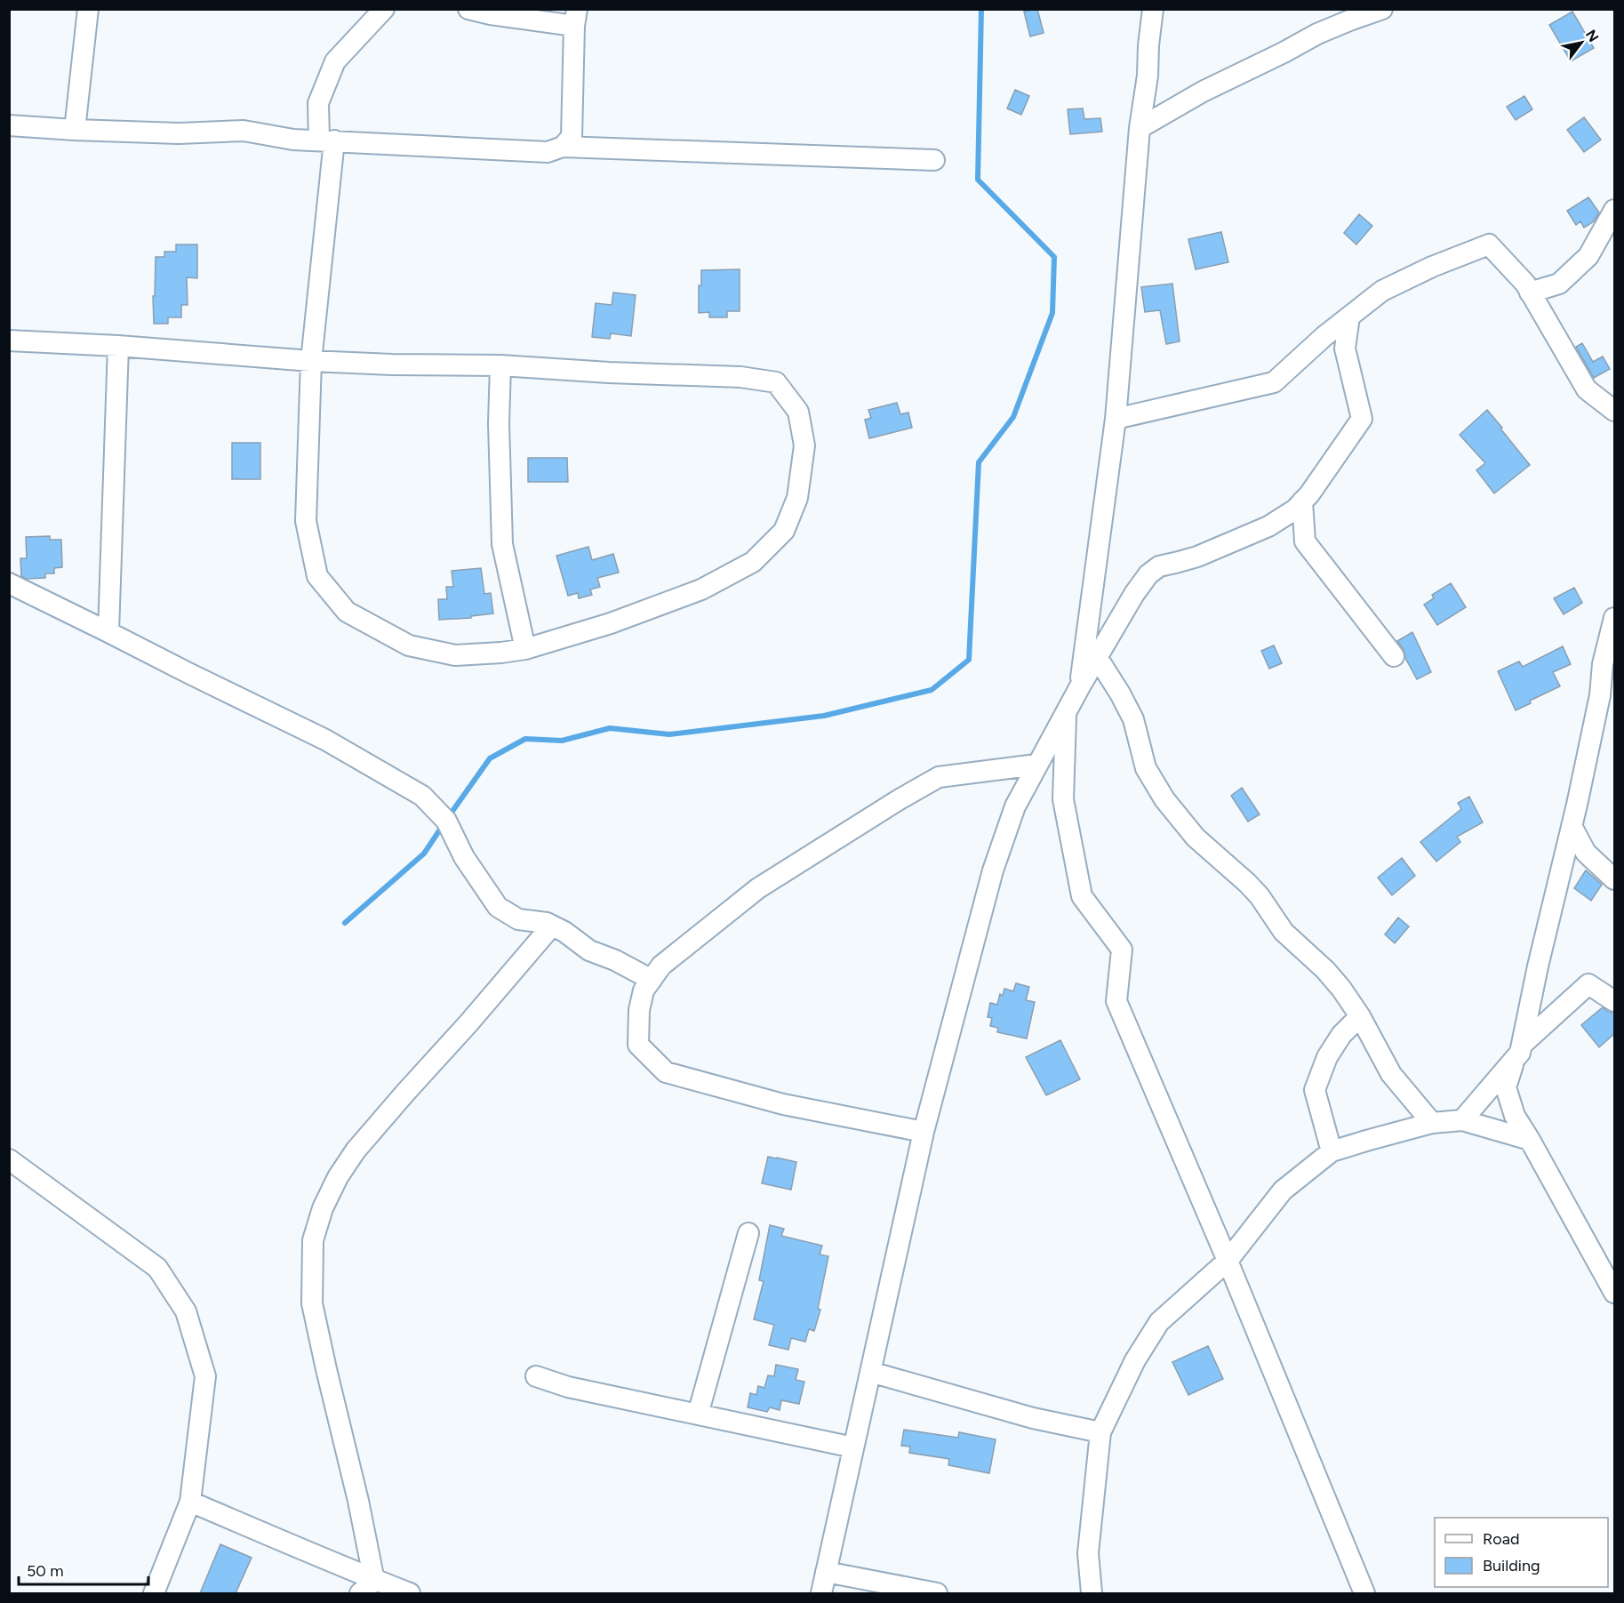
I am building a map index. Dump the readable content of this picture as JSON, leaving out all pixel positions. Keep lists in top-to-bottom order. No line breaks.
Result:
{"legend":["Road","Building"],"scale_bar":"50 m","north":"top right"}
